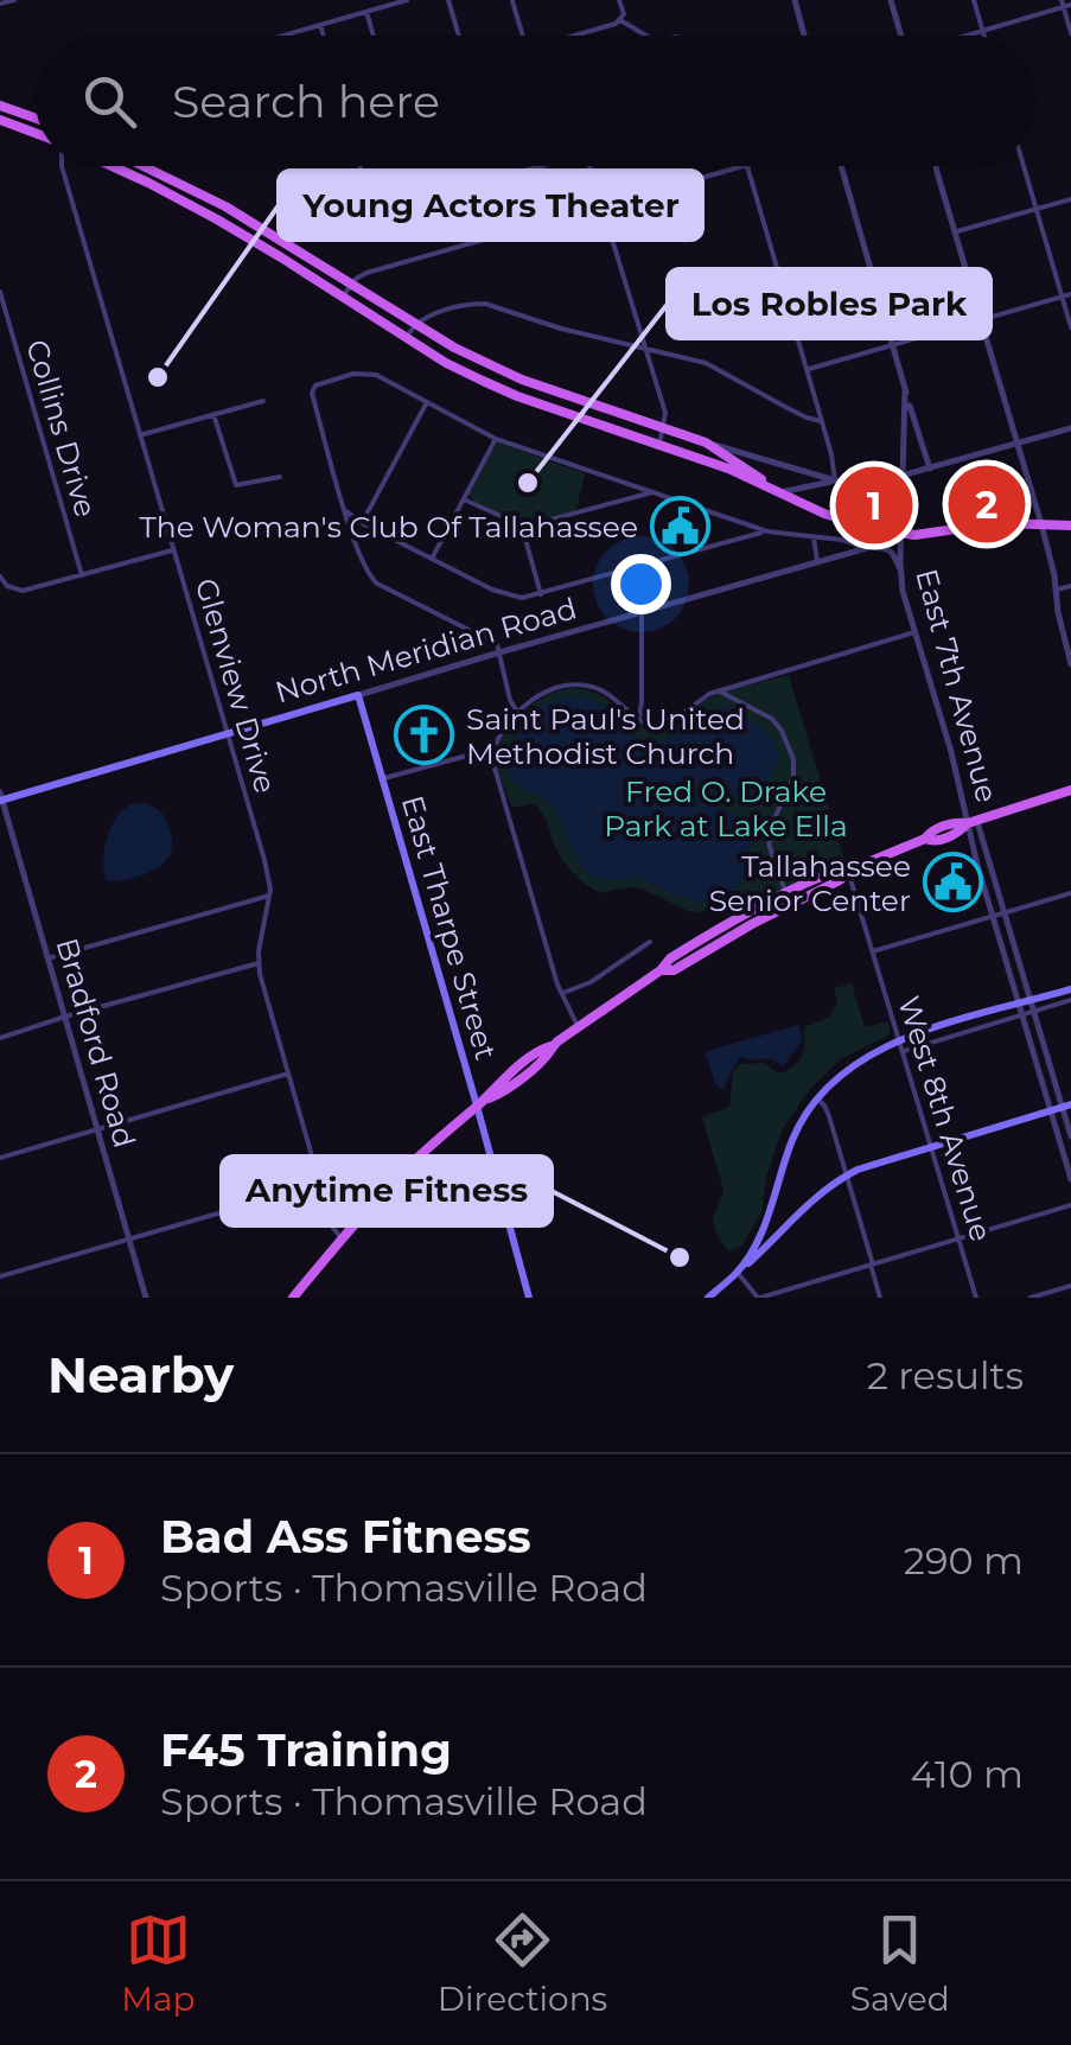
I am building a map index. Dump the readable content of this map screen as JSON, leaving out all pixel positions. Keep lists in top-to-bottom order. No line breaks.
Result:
{"streets":{"main road":["North Meridian Road","East Tharpe Street"],"street":["Collins Drive","Glenview Drive","East 7th Avenue","Bradford Road","West 8th Avenue"]},"crossings":[["North Meridian Road","Glenview Drive"],["North Meridian Road","East 7th Avenue"],["North Meridian Road","East Tharpe Street"],["North Meridian Road","Bradford Road"]],"parks":["Fred O. Drake Park at Lake Ella"],"places":{"other":["Young Actors Theater","Los Robles Park","Anytime Fitness"],"public building":["The Woman's Club Of Tallahassee","Tallahassee Senior Center"],"church":["Saint Paul's United Methodist Church"]},"page":{"search":"Search here","pins":["2","1"],"heading":["Nearby","2 results"],"list":[{"mark":"1","name":"Bad Ass Fitness","note":"Sports · Thomasville Road","value":"290 m"},{"mark":"2","name":"F45 Training","note":"Sports · Thomasville Road","value":"410 m"}],"nav":["Map","Directions","Saved"]}}
